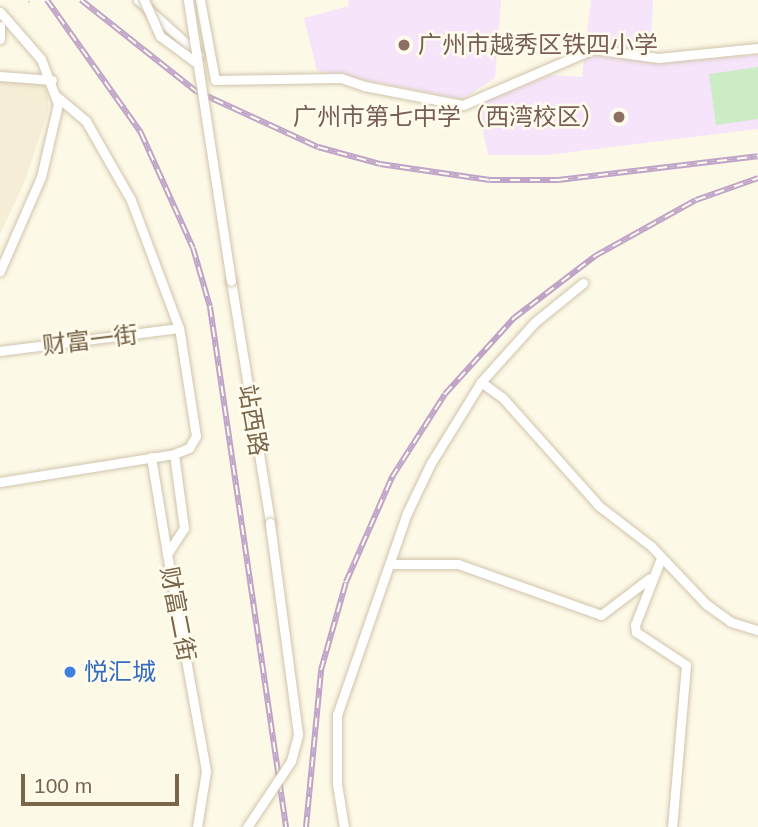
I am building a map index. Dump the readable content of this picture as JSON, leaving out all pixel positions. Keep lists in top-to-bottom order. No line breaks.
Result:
{"streets":{"street":["财富一街","站西路","财富二街"]},"places":["广州市越秀区铁四小学","广州市第七中学（西湾校区）","悦汇城"],"scale_bar":"100 m"}
